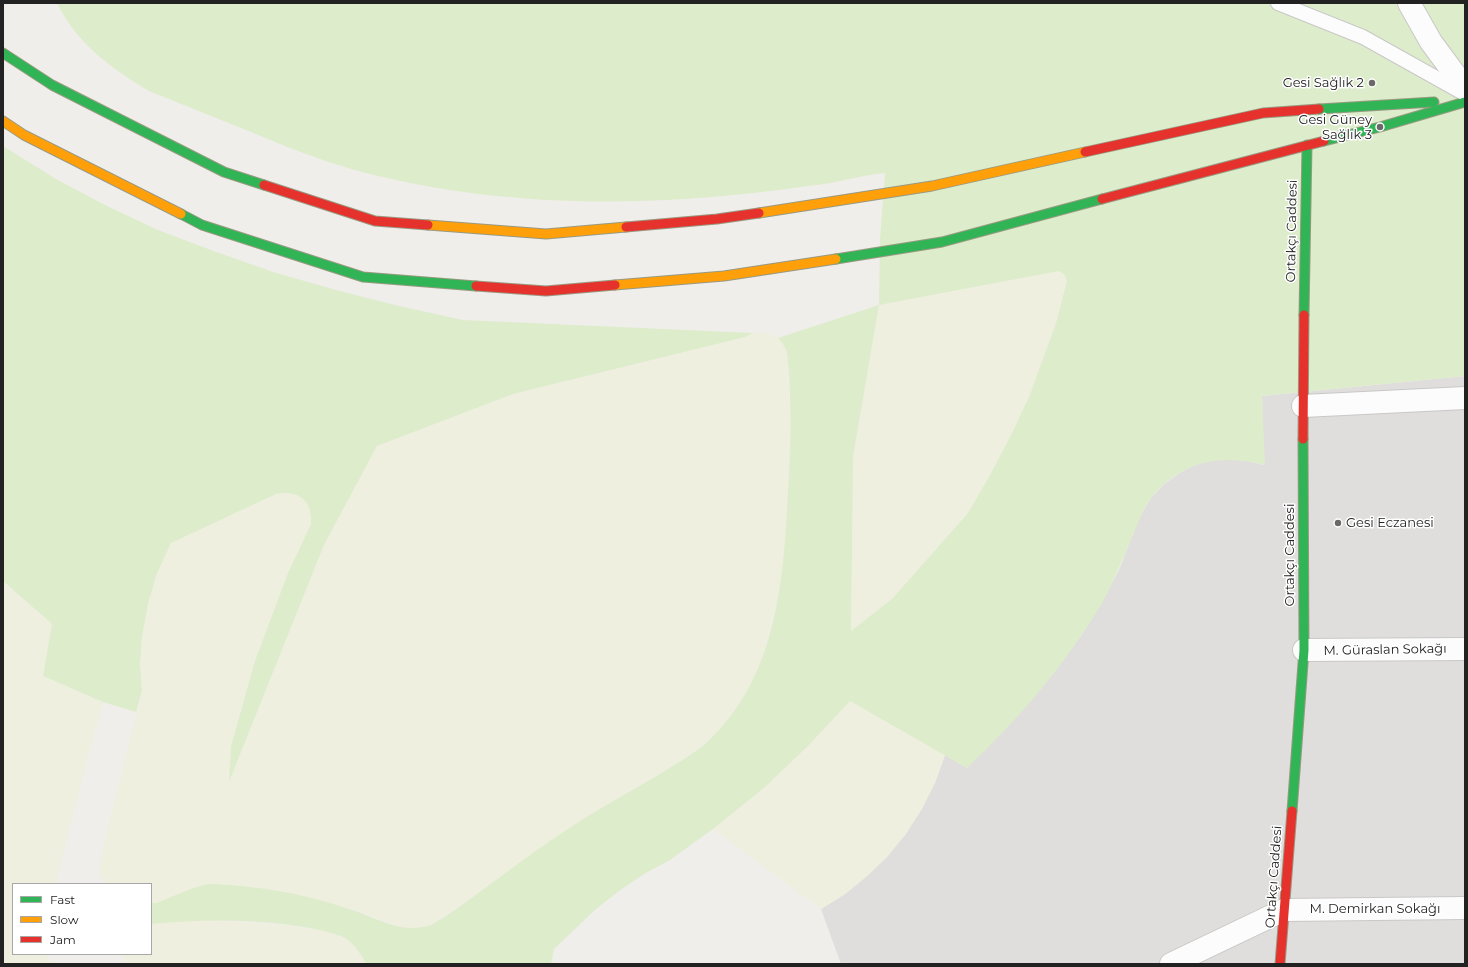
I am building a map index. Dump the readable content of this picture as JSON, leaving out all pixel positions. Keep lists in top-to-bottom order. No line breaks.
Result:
{"streets":{"street":["Ortakçı Caddesi","M. Güraslan Sokağı","M. Demirkan Sokağı"]},"crossings":[["Ortakçı Caddesi","M. Güraslan Sokağı"],["Ortakçı Caddesi","M. Demirkan Sokağı"]],"places":["Gesi Sağlık 2","Gesi Güney Sağlık 3","Gesi Eczanesi"],"legend":["Fast","Slow","Jam"]}
